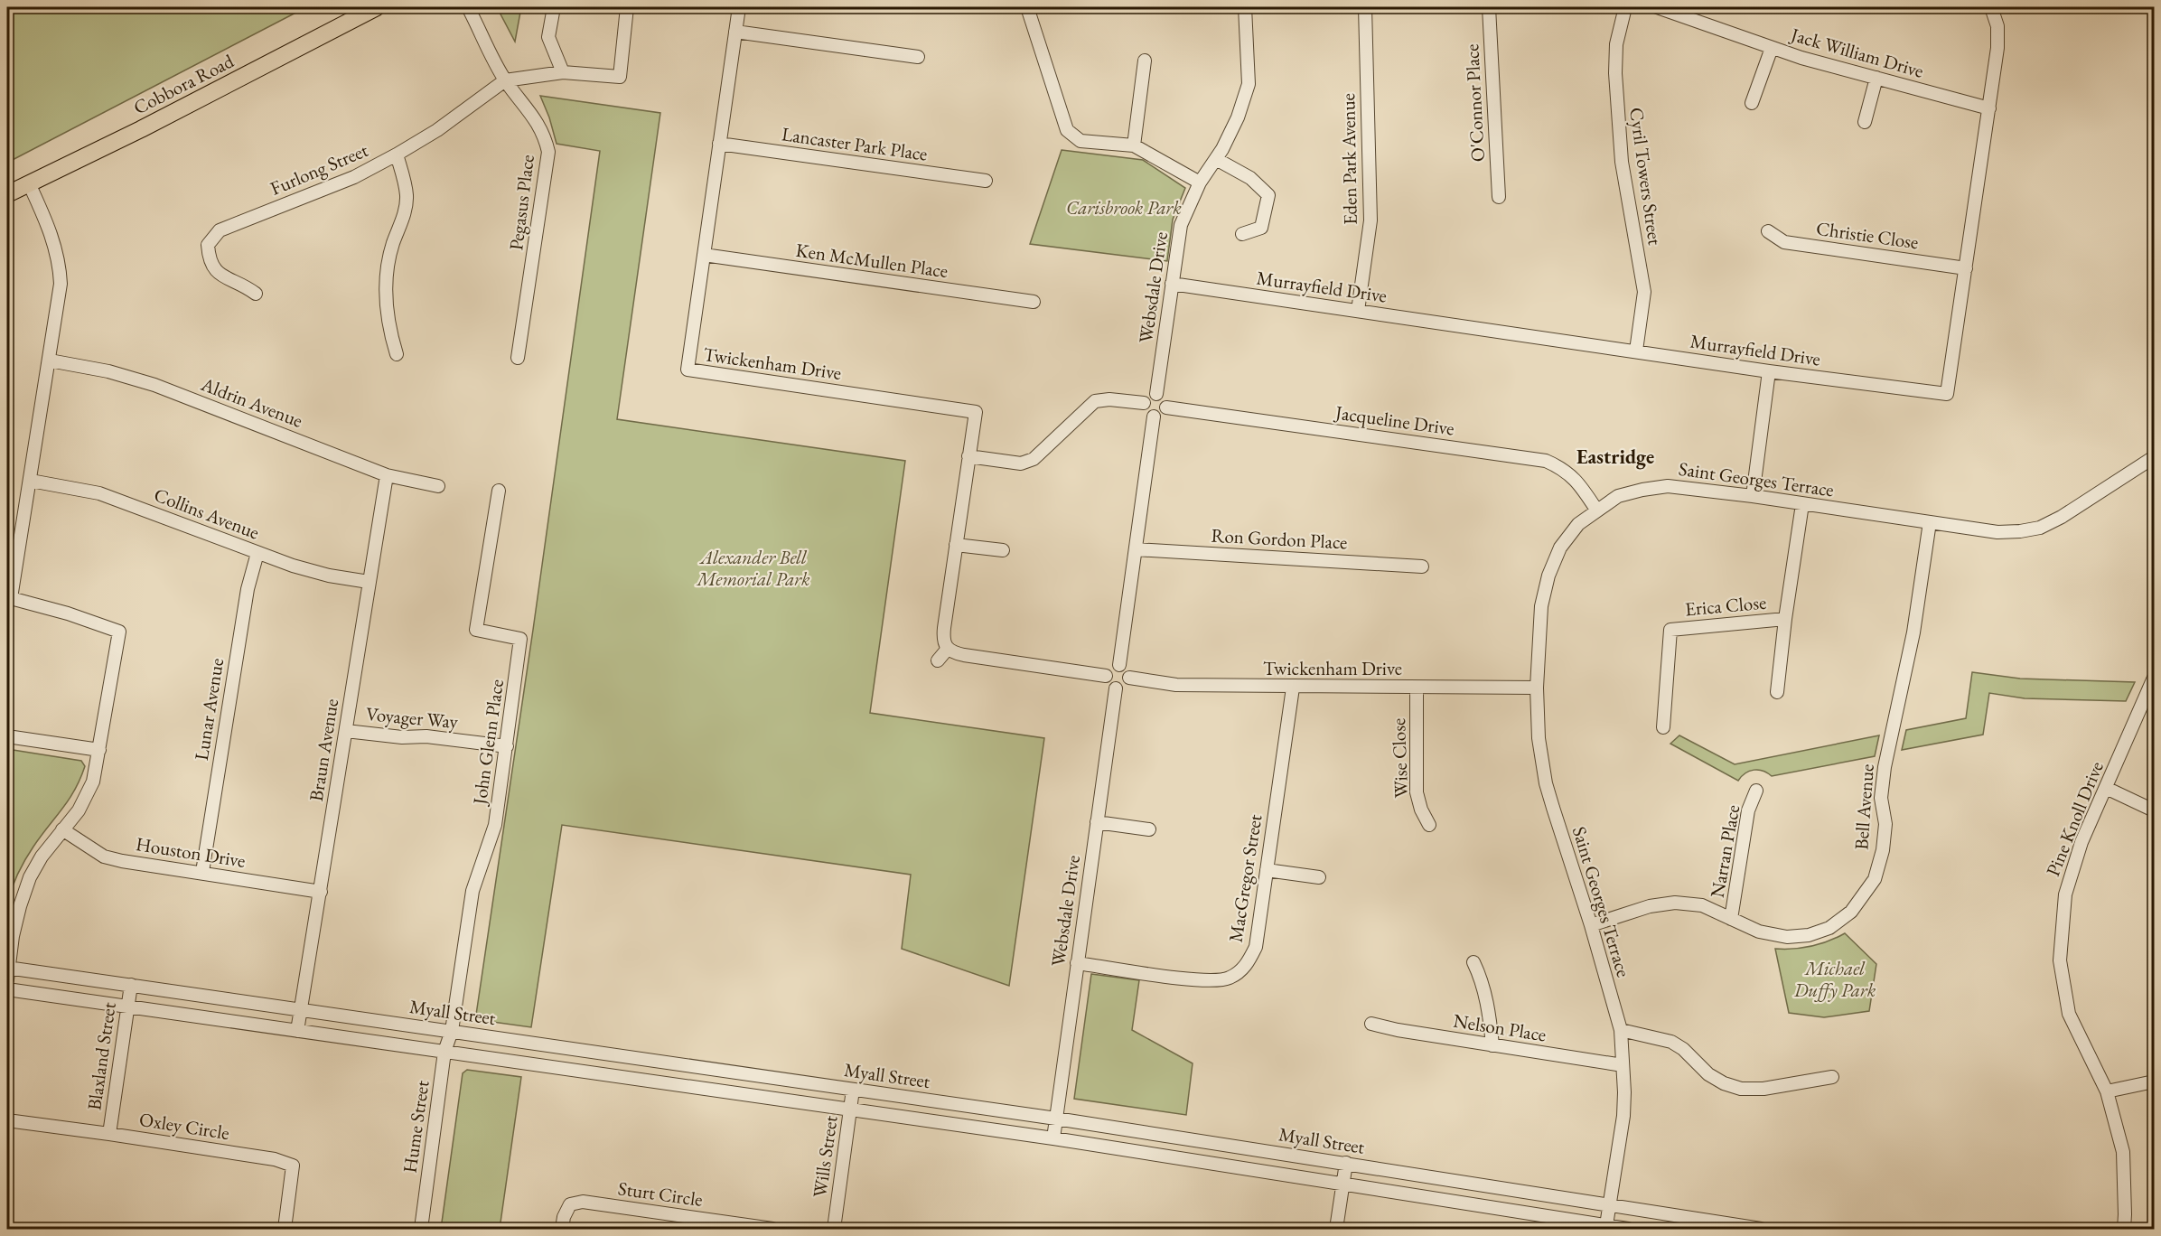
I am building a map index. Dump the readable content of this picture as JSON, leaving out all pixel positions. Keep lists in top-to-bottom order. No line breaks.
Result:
{"streets":{"main road":["Cobbora Road"],"street":["Jack William Drive","O'Connor Place","Lancaster Park Place","Eden Park Avenue","Furlong Street","Cyril Towers Street","Pegasus Place","Christie Close","Ken McMullen Place","Murrayfield Drive","Websdale Drive","Twickenham Drive","Aldrin Avenue","Jacqueline Drive","Saint Georges Terrace","Collins Avenue","Ron Gordon Place","Erica Close","Lunar Avenue","Voyager Way","John Glenn Place","Braun Avenue","Wise Close","Bell Avenue","Pine Knoll Drive","Narran Place","Houston Drive","MacGregor Street","Myall Street","Nelson Place","Blaxland Street","Oxley Circle","Hume Street","Wills Street","Sturt Circle"]},"crossings":[["Jack William Drive","Murrayfield Drive"],["Lancaster Park Place","Twickenham Drive"],["Eden Park Avenue","Murrayfield Drive"],["Furlong Street","Pegasus Place"],["Cyril Towers Street","Murrayfield Drive"],["Christie Close","Murrayfield Drive"],["Ken McMullen Place","Twickenham Drive"],["Murrayfield Drive","Websdale Drive"],["Websdale Drive","Twickenham Drive"],["Websdale Drive","Jacqueline Drive"],["Websdale Drive","MacGregor Street"],["Websdale Drive","Myall Street"],["Twickenham Drive","Saint Georges Terrace"],["Twickenham Drive","Wise Close"],["Twickenham Drive","MacGregor Street"],["Aldrin Avenue","Braun Avenue"],["Jacqueline Drive","Saint Georges Terrace"],["Saint Georges Terrace","Bell Avenue"],["Saint Georges Terrace","Myall Street"],["Saint Georges Terrace","Nelson Place"],["Collins Avenue","Lunar Avenue"],["Collins Avenue","Braun Avenue"],["Lunar Avenue","Houston Drive"],["Voyager Way","John Glenn Place"],["Voyager Way","Braun Avenue"],["John Glenn Place","Myall Street"],["John Glenn Place","Hume Street"],["Braun Avenue","Houston Drive"],["Braun Avenue","Myall Street"],["Bell Avenue","Narran Place"],["Myall Street","Blaxland Street"],["Myall Street","Hume Street"],["Myall Street","Wills Street"],["Blaxland Street","Oxley Circle"]],"districts":["Eastridge"],"parks":["Carisbrook Park","Alexander Bell Memorial Park","Michael Duffy Park"]}
